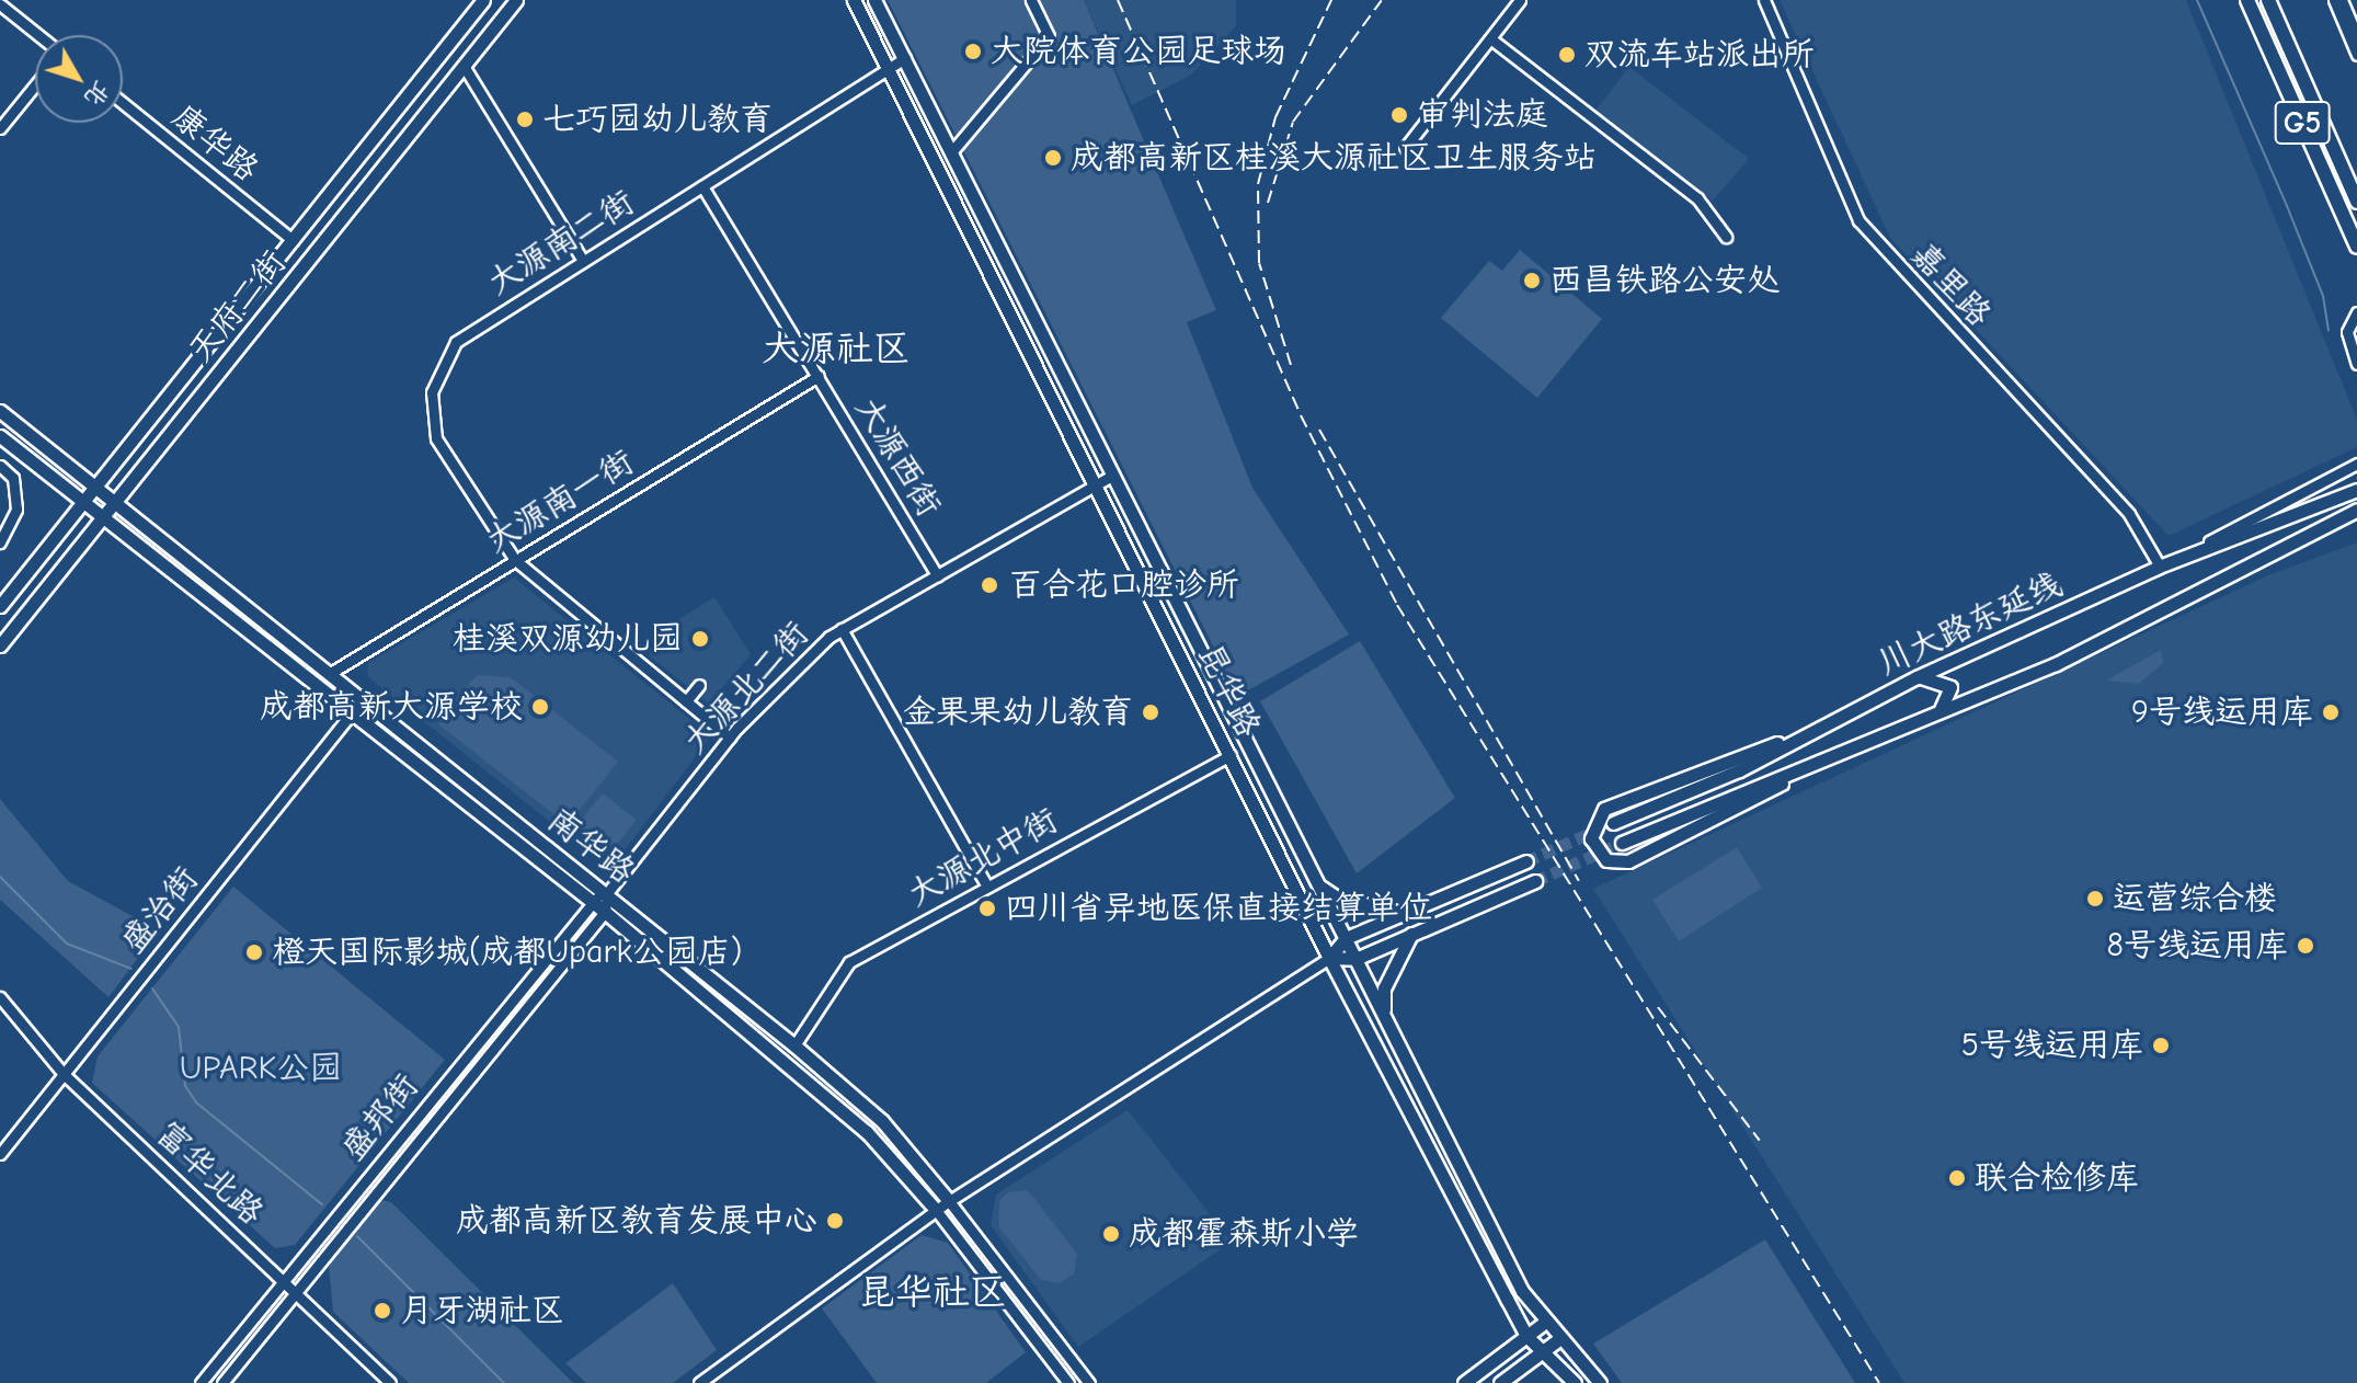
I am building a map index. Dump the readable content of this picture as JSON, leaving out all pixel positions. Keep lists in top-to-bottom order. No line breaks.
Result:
{"streets":{"highway":["G5"],"main road":["天府二街","川大路东延线","昆华路","南华路"],"street":["康华路","大源南二街","嘉里路","大源西街","大源南一街","大源北二街","大源北中街","盛治街","盛邦街","富华北路"]},"crossings":[["康华路","天府二街"],["大源南二街","大源西街"],["大源南二街","大源南一街"],["大源南二街","大源北二街"],["大源南二街","昆华路"],["嘉里路","川大路东延线"],["天府二街","南华路"],["大源西街","大源南一街"],["大源西街","大源北二街"],["大源南一街","南华路"],["大源北二街","昆华路"],["大源北二街","南华路"],["大源北二街","盛邦街"],["昆华路","大源北中街"],["南华路","大源北中街"],["南华路","盛治街"],["南华路","盛邦街"],["盛治街","富华北路"],["盛邦街","富华北路"]],"districts":["大源社区","昆华社区"],"parks":["UPARK公园"],"places":["大院体育公园足球场","双流车站派出所","审判法庭","七巧园幼儿教育","成都高新区桂溪大源社区卫生服务站","西昌铁路公安处","百合花口腔诊所","桂溪双源幼儿园","成都高新大源学校","金果果幼儿教育","9号线运用库","运营综合楼","四川省异地医保直接结算单位","8号线运用库","橙天国际影城(成都Upark公园店)","5号线运用库","联合检修库","成都高新区教育发展中心","成都霍森斯小学","月牙湖社区"],"north":"bottom right"}
